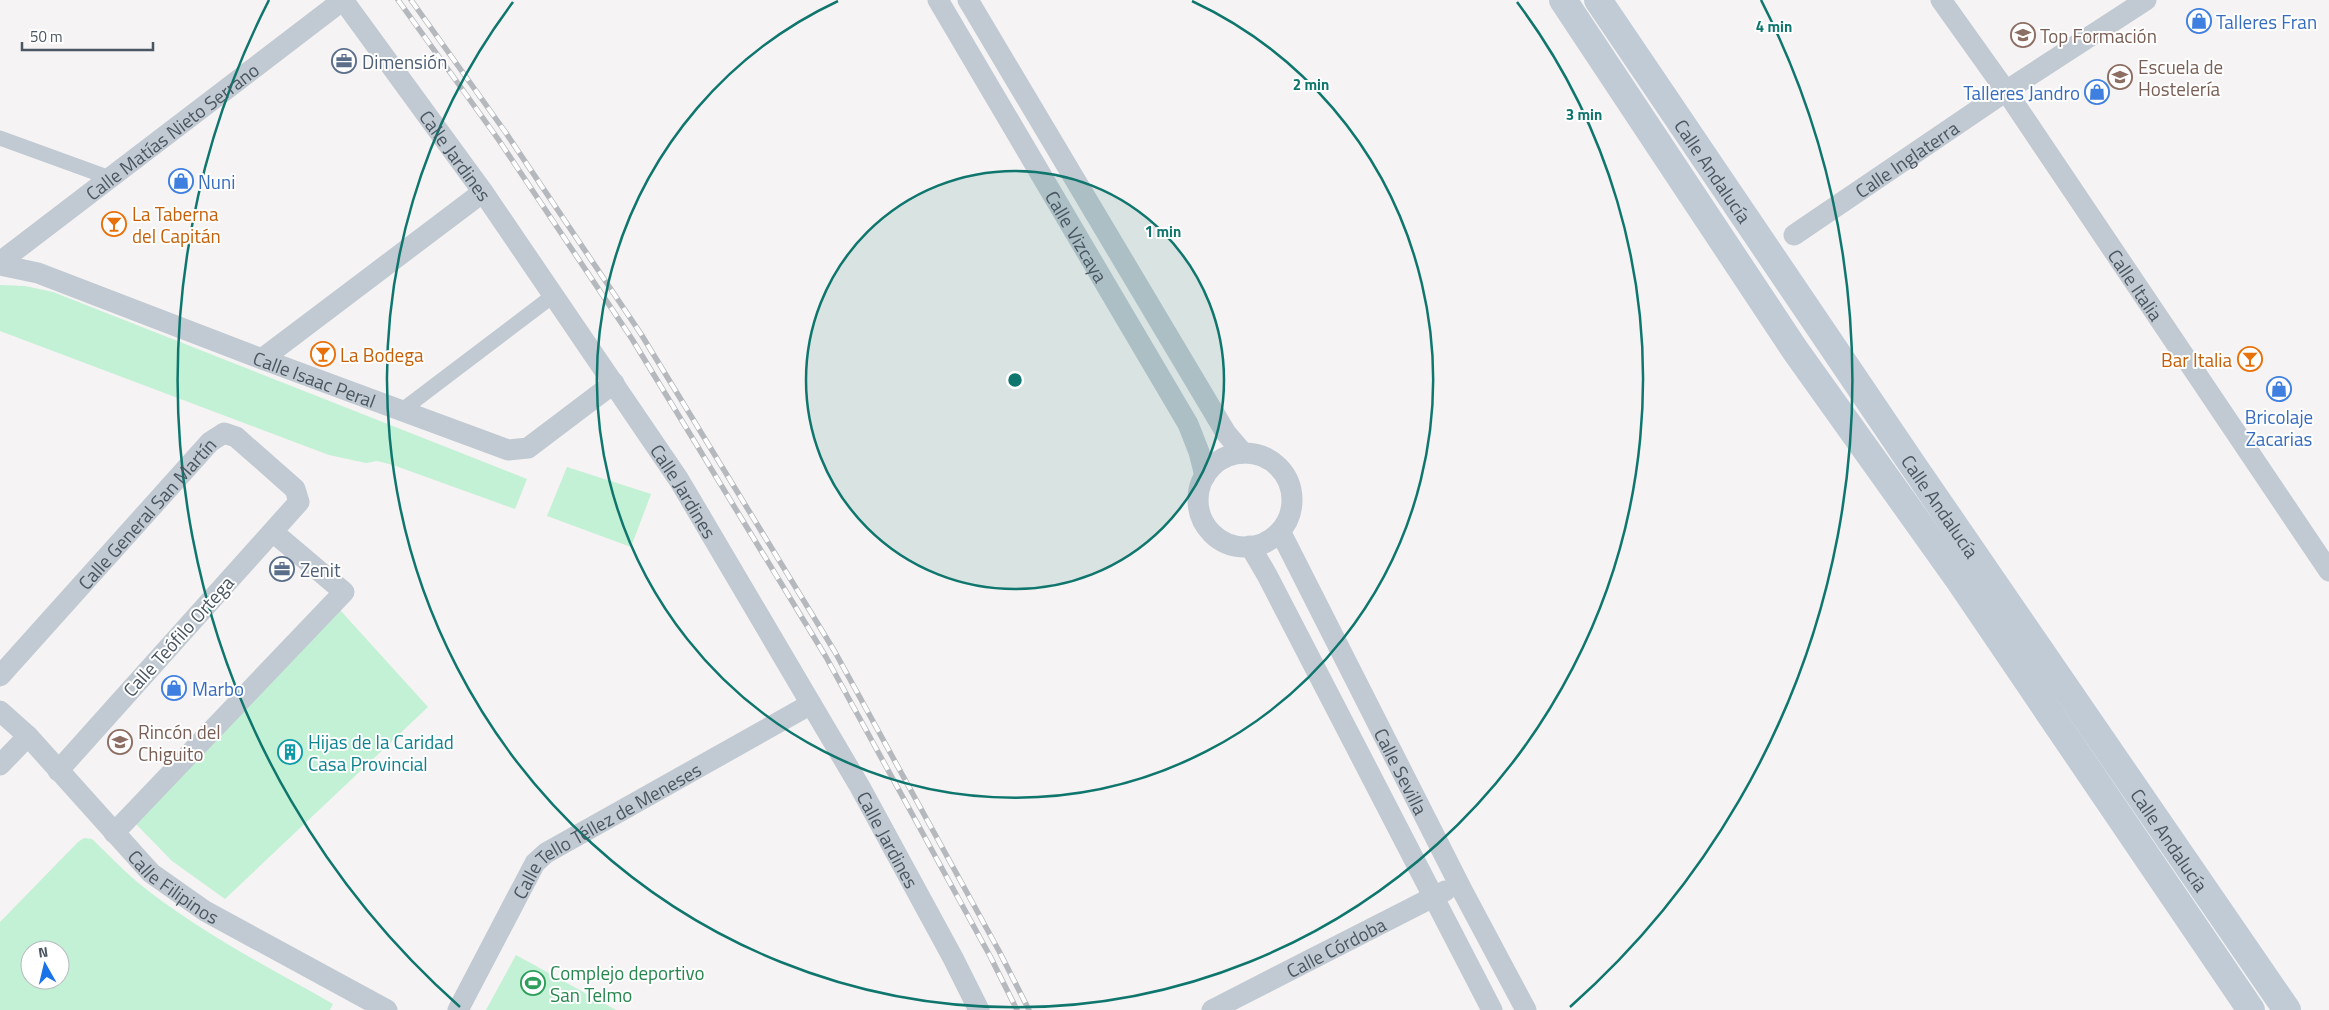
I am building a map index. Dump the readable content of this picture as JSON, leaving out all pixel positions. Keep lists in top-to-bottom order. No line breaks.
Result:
{"streets":{"main road":["Calle Andalucía"],"street":["Calle Matías Nieto Serrano","Calle Jardines","Calle Inglaterra","Calle Vizcaya","Calle Italia","Calle Isaac Peral","Calle General San Martín","Calle Teófilo Ortega","Calle Sevilla","Calle Tello Téllez de Meneses","Calle Filipinos","Calle Córdoba"]},"crossings":[["Calle Matías Nieto Serrano","Calle Jardines"],["Calle Matías Nieto Serrano","Calle Isaac Peral"],["Calle Jardines","Calle Isaac Peral"],["Calle Jardines","Calle Tello Téllez de Meneses"],["Calle Inglaterra","Calle Italia"],["Calle Vizcaya","Calle Sevilla"],["Calle General San Martín","Calle Teófilo Ortega"],["Calle Teófilo Ortega","Calle Filipinos"],["Calle Sevilla","Calle Córdoba"]],"places":{"shop":["Talleres Fran","Talleres Jandro","Nuni","Bricolaje Zacarias","Marbo"],"school or university":["Top Formación","Escuela de Hostelería","Rincón del Chiguito"],"office":["Dimensión","Zenit"],"bar":["La Taberna del Capitán","La Bodega","Bar Italia"],"building":["Hijas de la Caridad Casa Provincial"],"sports":["Complejo deportivo San Telmo"]},"scale_bar":"50 m","north":"top","rings":["4 min","2 min","3 min","1 min"]}
